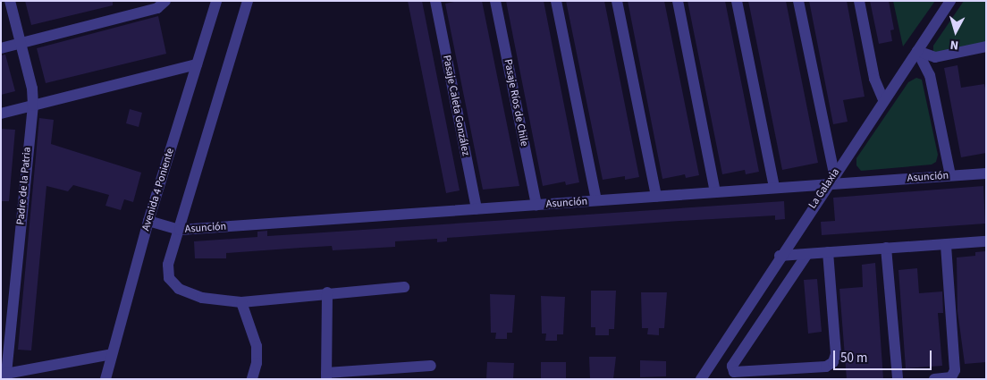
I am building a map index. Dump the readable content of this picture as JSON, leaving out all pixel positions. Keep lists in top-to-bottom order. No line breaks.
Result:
{"streets":{"street":["Pasaje Ríos de Chile","Pasaje Caleta González","Asunción","Padre de la Patria","La Galaxia","Avenida 4 Poniente"]},"crossings":[["Pasaje Ríos de Chile","Asunción"],["Pasaje Caleta González","Asunción"],["Asunción","La Galaxia"],["Asunción","Avenida 4 Poniente"]],"scale_bar":"50 m","north":"bottom"}
